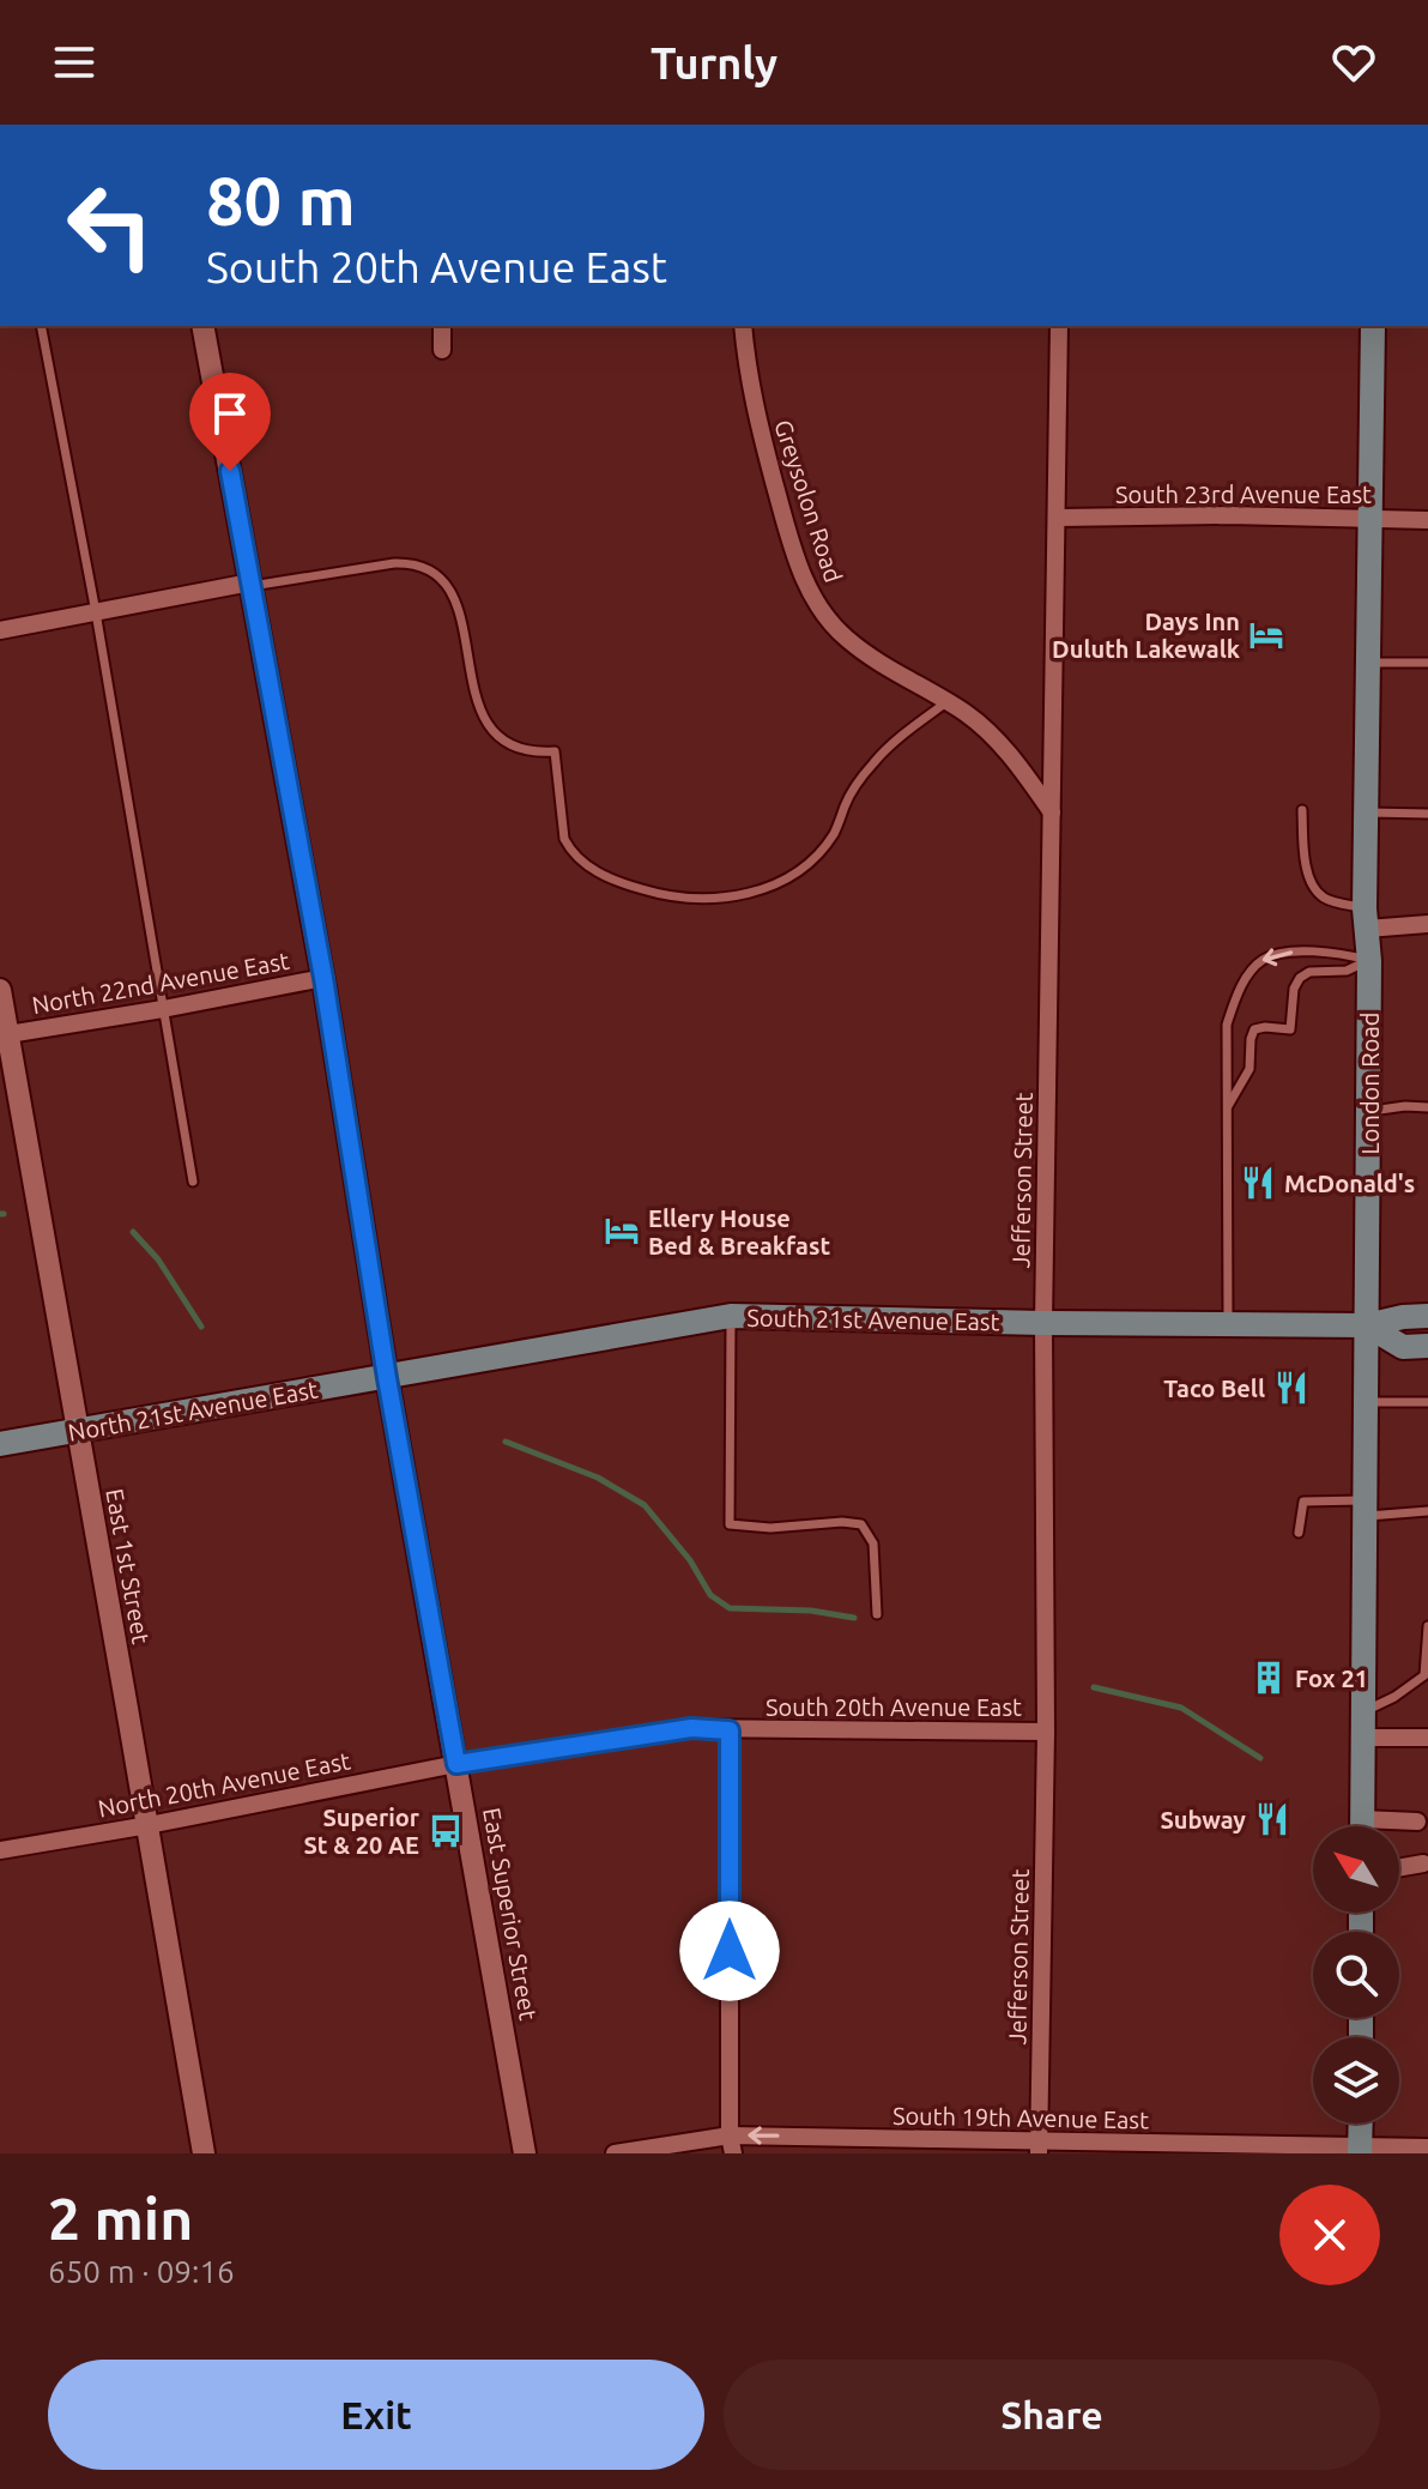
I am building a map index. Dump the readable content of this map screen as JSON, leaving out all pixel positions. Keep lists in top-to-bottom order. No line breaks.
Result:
{"streets":{"main road":["London Road","South 21st Avenue East","North 21st Avenue East"],"street":["South 23rd Avenue East","Greysolon Road","North 22nd Avenue East","Jefferson Street","East 1st Street","South 20th Avenue East","North 20th Avenue East","East Superior Street","South 19th Avenue East"]},"crossings":[["South 23rd Avenue East","London Road"],["South 23rd Avenue East","Jefferson Street"],["Greysolon Road","Jefferson Street"],["North 22nd Avenue East","East 1st Street"],["North 22nd Avenue East","East Superior Street"],["London Road","South 21st Avenue East"],["Jefferson Street","South 21st Avenue East"],["Jefferson Street","South 20th Avenue East"],["Jefferson Street","South 19th Avenue East"],["South 21st Avenue East","North 21st Avenue East"],["South 21st Avenue East","East Superior Street"],["North 21st Avenue East","East 1st Street"],["North 21st Avenue East","East Superior Street"],["East 1st Street","North 20th Avenue East"],["South 20th Avenue East","North 20th Avenue East"],["South 20th Avenue East","East Superior Street"],["North 20th Avenue East","East Superior Street"]],"one_way":["South 19th Avenue East"],"places":{"hotel":["Days Inn Duluth Lakewalk","Ellery House Bed & Breakfast"],"restaurant":["McDonald's","Taco Bell","Subway"],"building":["Fox 21"],"bus stop":["Superior St & 20 AE"]},"north":"top left","page":{"header":"Turnly","turn":["80 m","South 20th Avenue East"],"heading":["2 min","650 m · 09:16"],"buttons":["Exit","Share"]}}
